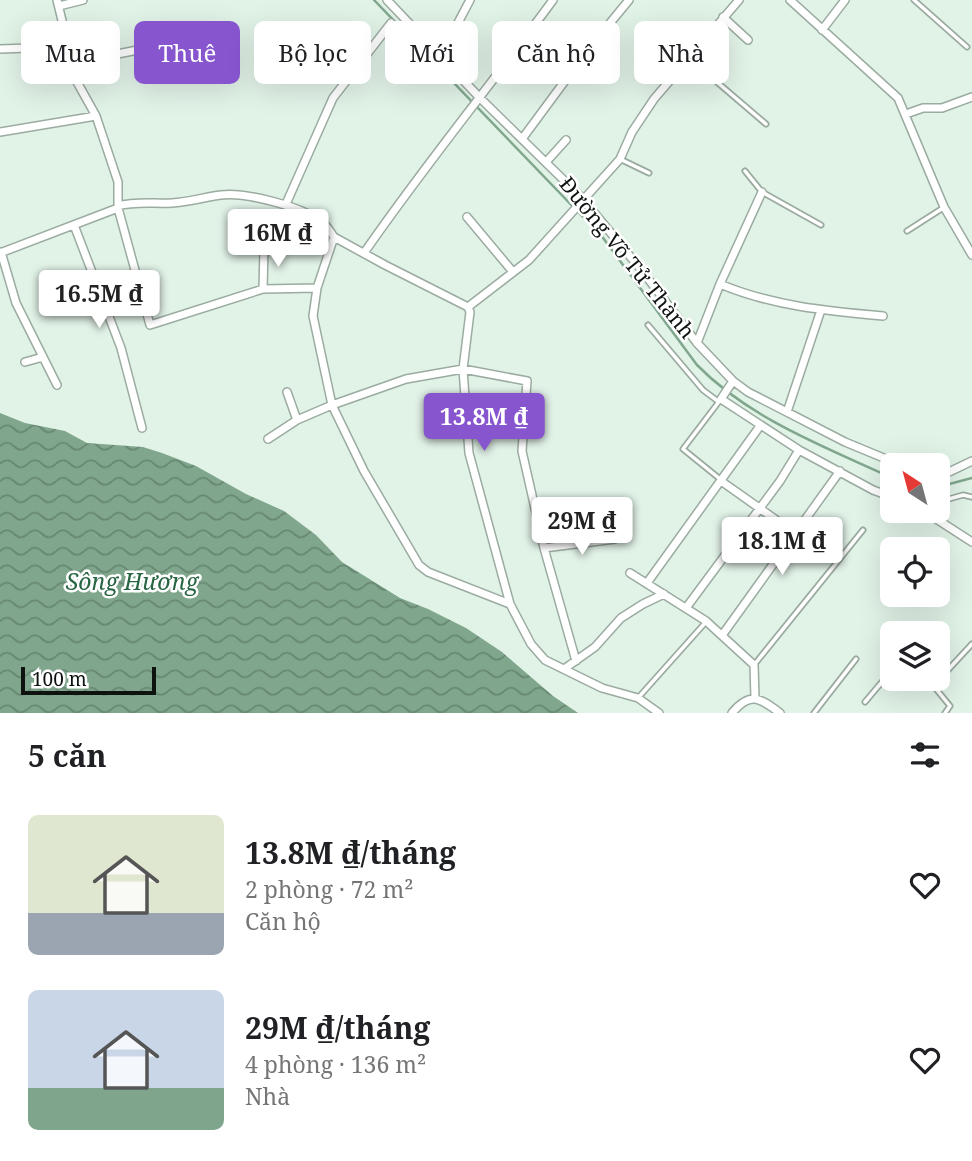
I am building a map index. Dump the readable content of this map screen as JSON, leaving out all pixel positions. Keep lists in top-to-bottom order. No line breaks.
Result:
{"streets":{"street":["Đường Võ Tử Thành"]},"water":["Sông Hương"],"scale_bar":"100 m","north":"top left","page":{"chip":["Mua","Thuê","Bộ lọc","Mới","Căn hộ","Nhà"],"price":["16M ₫","16.5M ₫","13.8M ₫","29M ₫","18.1M ₫"],"scale":"100 m","heading":"5 căn","list":[{"name":"13.8M ₫/tháng","note":"2 phòng · 72 m² · Căn hộ"},{"name":"29M ₫/tháng","note":"4 phòng · 136 m² · Nhà"}]}}
